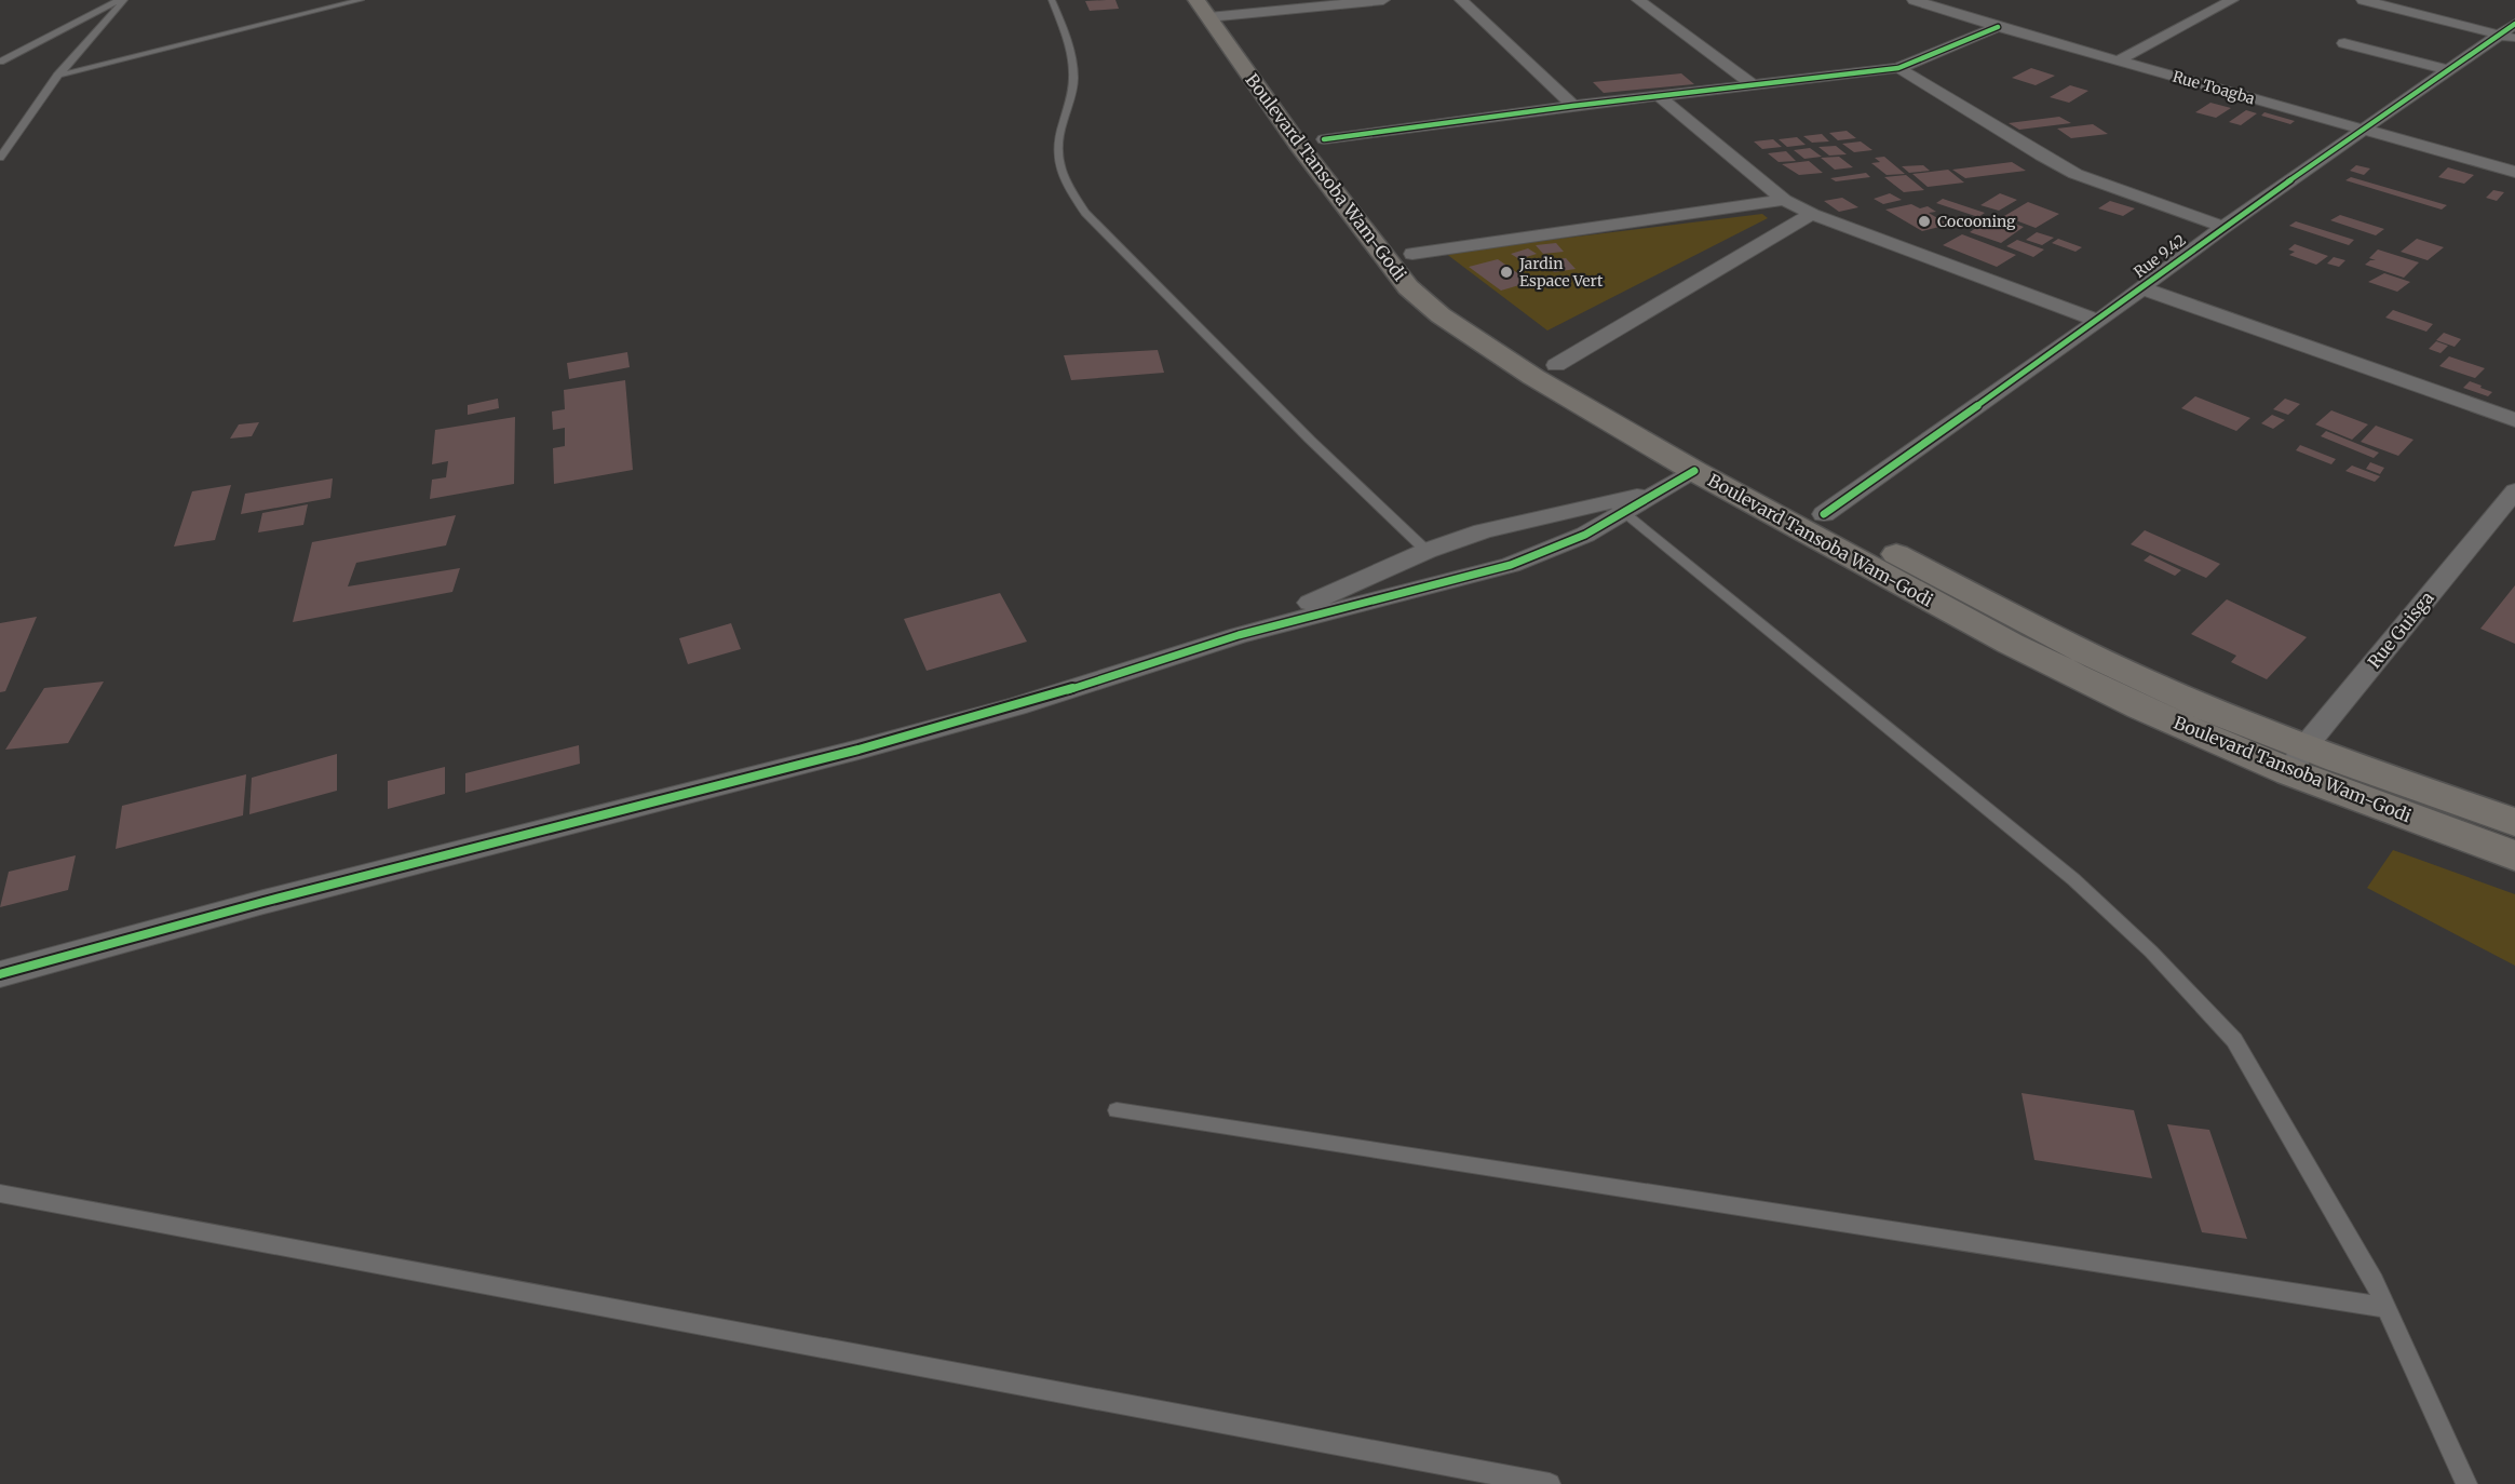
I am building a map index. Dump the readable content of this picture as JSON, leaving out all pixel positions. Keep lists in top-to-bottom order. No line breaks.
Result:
{"streets":{"main road":["Boulevard Tansoba Wam-Godi"],"street":["Rue Toagba","Rue 9.42","Rue Guisga"]},"crossings":[["Rue Toagba","Rue 9.42"],["Boulevard Tansoba Wam-Godi","Rue 9.42"],["Boulevard Tansoba Wam-Godi","Rue Guisga"]],"places":["Cocooning","Jardin Espace Vert"]}
